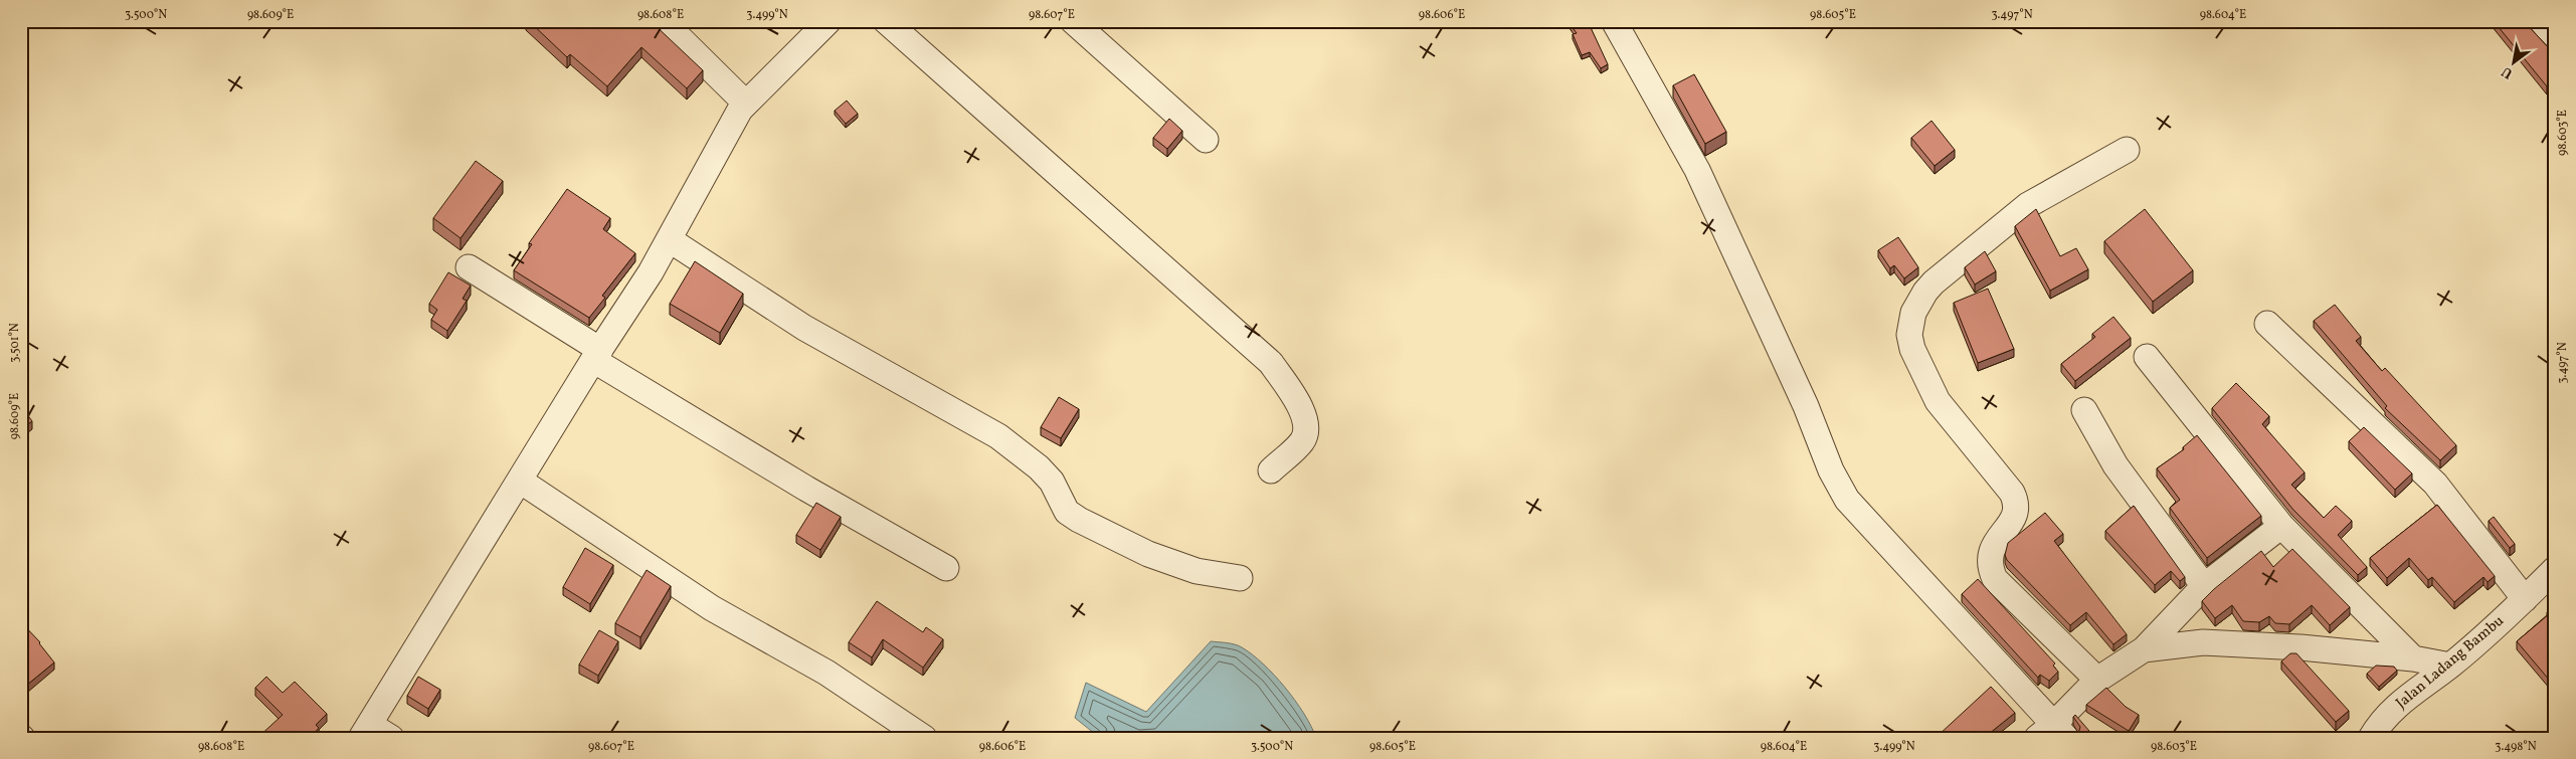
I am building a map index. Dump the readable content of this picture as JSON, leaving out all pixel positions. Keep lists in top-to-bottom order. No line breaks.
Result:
{"streets":{"street":["Jalan Ladang Bambu"]},"north":"bottom left","coordinates":["3.500°N","98.609°E","98.608°E","3.499°N","98.607°E","98.606°E","98.605°E","3.497°N","98.604°E","98.603°E","3.501°N","3.498°N"]}
